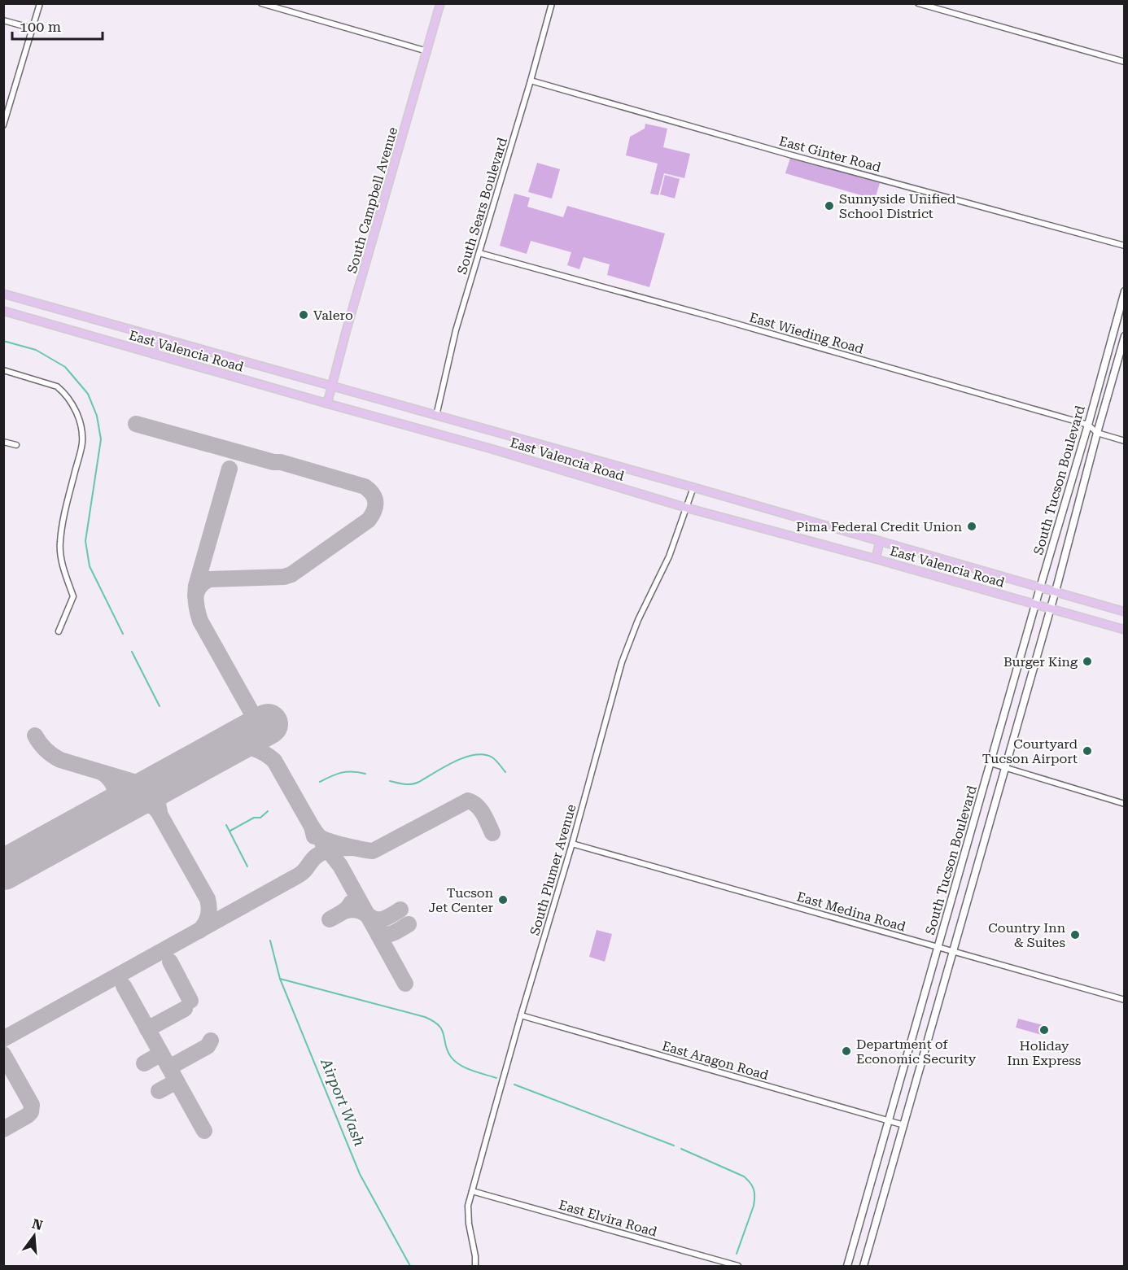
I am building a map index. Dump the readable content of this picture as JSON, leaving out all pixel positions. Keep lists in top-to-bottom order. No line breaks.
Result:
{"streets":{"main road":["South Campbell Avenue","East Valencia Road","South Tucson Boulevard"],"street":["East Ginter Road","South Sears Boulevard","East Wieding Road","South Plumer Avenue","East Medina Road","East Aragon Road","East Elvira Road"]},"crossings":[["East Ginter Road","South Sears Boulevard"],["South Campbell Avenue","East Valencia Road"],["South Sears Boulevard","East Wieding Road"],["South Sears Boulevard","East Valencia Road"],["East Wieding Road","South Tucson Boulevard"],["East Valencia Road","South Tucson Boulevard"],["East Valencia Road","South Plumer Avenue"],["South Tucson Boulevard","East Medina Road"],["South Tucson Boulevard","East Aragon Road"],["South Plumer Avenue","East Medina Road"],["South Plumer Avenue","East Aragon Road"],["South Plumer Avenue","East Elvira Road"]],"water":["Airport Wash"],"places":["Sunnyside Unified School District","Valero","Pima Federal Credit Union","Burger King","Courtyard Tucson Airport","Tucson Jet Center","Country Inn & Suites","Holiday Inn Express","Department of Economic Security"],"scale_bar":"100 m","north":"top"}
